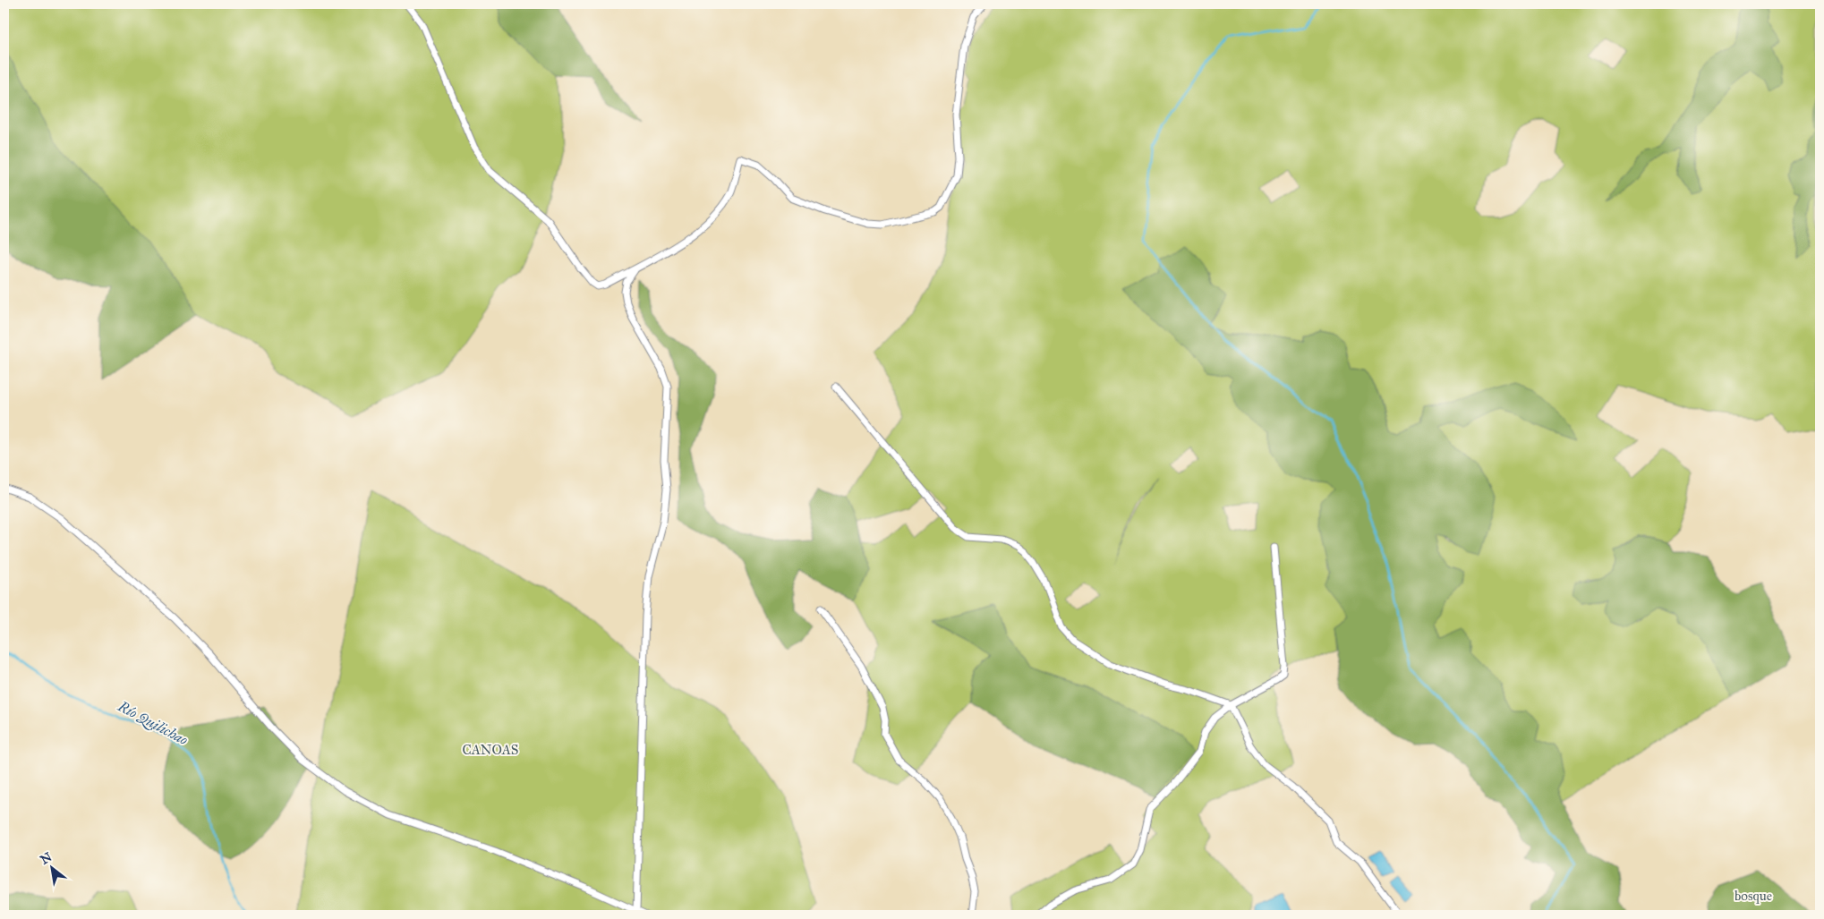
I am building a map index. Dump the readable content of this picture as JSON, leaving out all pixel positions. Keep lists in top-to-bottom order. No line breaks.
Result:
{"water":["Río Quilichao"],"parks":["CANOAS","bosque"],"north":"top left"}
